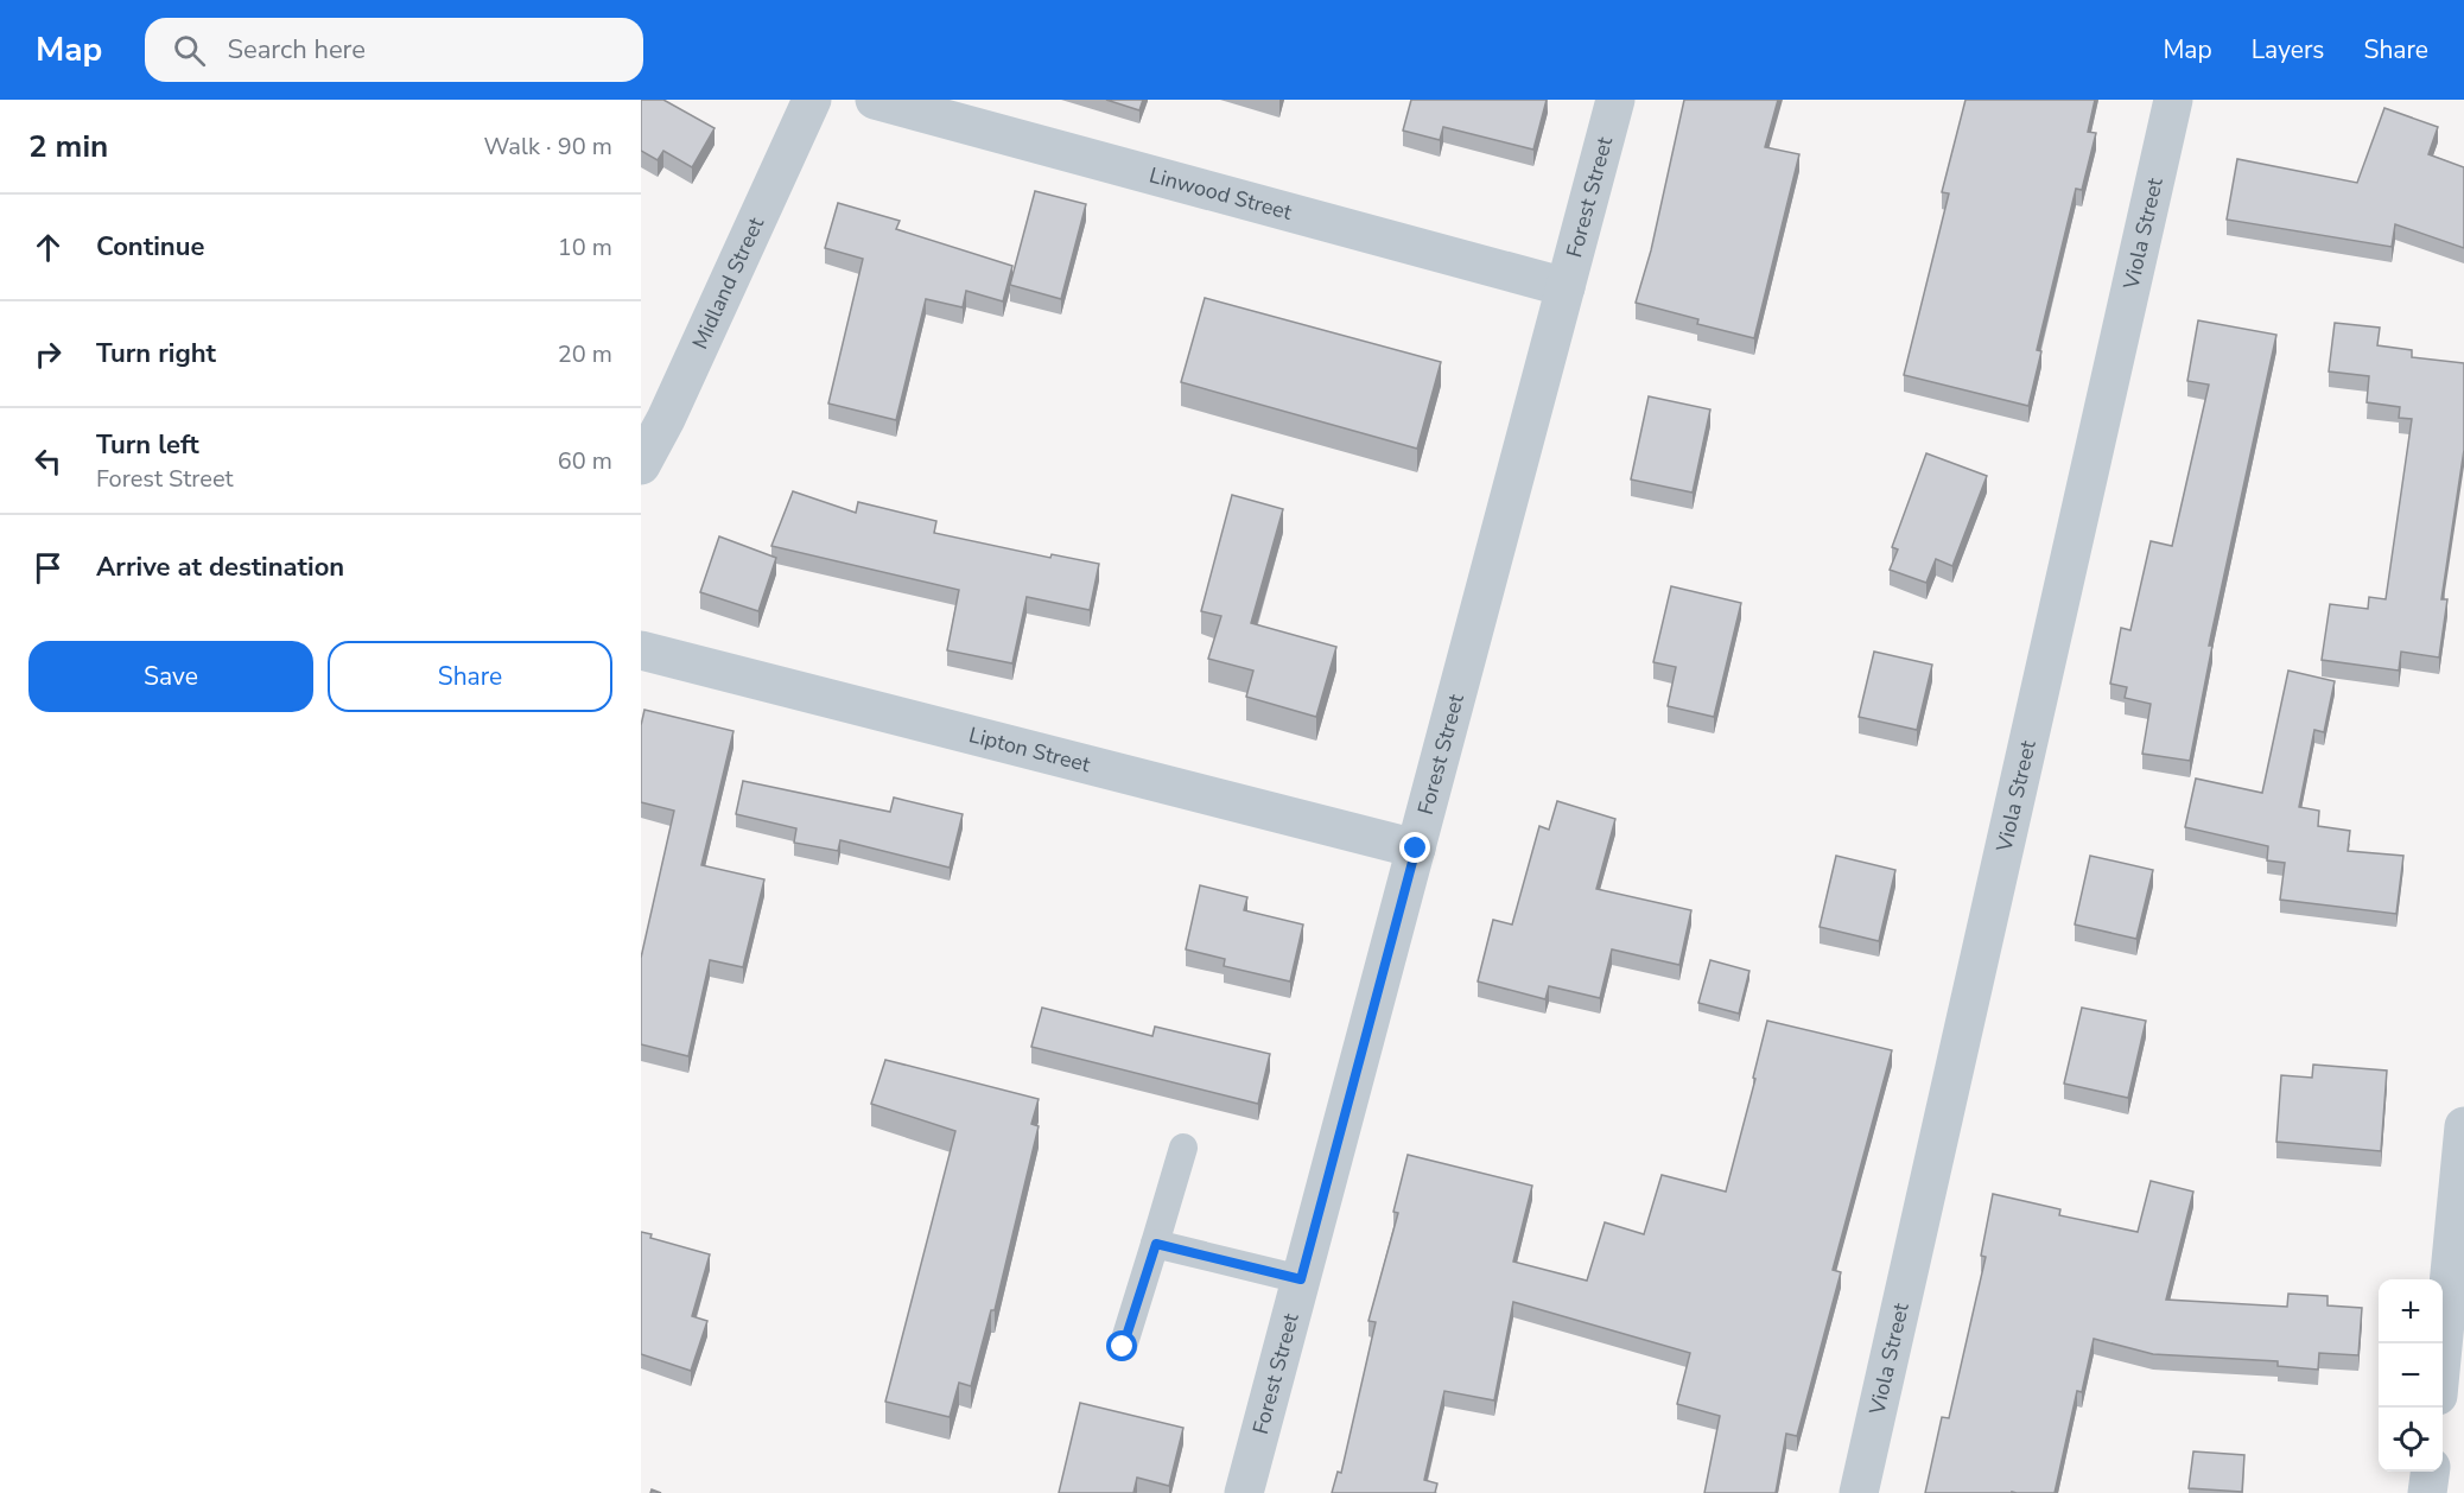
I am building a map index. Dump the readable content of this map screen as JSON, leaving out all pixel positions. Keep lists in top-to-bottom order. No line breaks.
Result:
{"streets":{"street":["Linwood Street","Forest Street","Viola Street","Midland Street","Lipton Street"]},"crossings":[["Linwood Street","Forest Street"],["Forest Street","Lipton Street"]],"page":{"header":"Map","search":"Search here","nav":["Map","Layers","Share"],"heading":["2 min","Walk · 90 m"],"list":[["Continue","10 m"],["Turn right","20 m"],["Turn left","Forest Street","60 m"],"Arrive at destination"],"buttons":["Save","Share"],"map_buttons":["+","−"]}}
